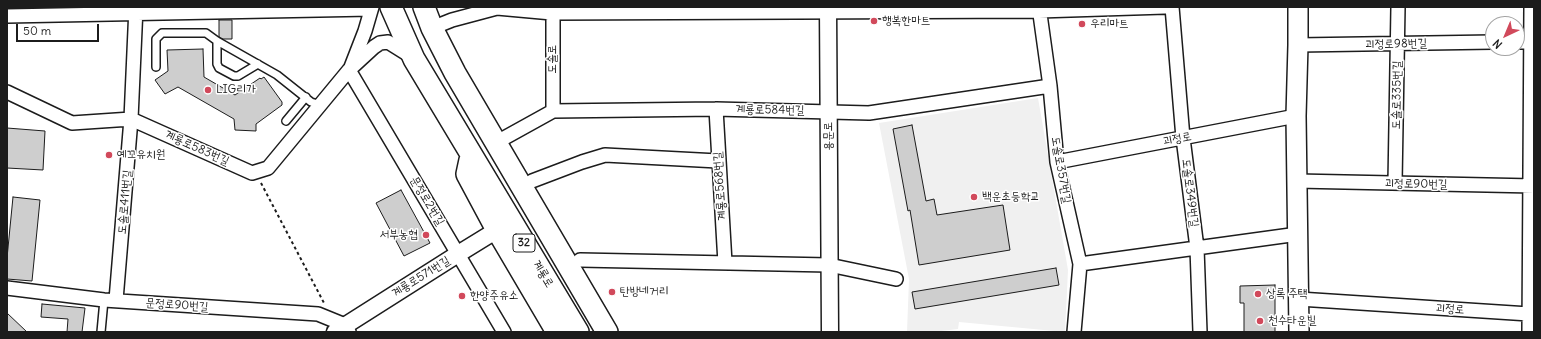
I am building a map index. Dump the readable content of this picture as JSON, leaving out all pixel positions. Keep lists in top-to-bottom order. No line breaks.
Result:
{"streets":{"main road":["32","계룡로"],"street":["괴정로98번길","도솔로","도솔로335번길","계룡로584번길","용문로","괴정로","계룡로583번길","도솔로357번길","괴정로90번길","계룡로568번길","도솔로349번길","문정로2번길","도솔로411번길","계룡로571번길","문정로90번길"]},"crossings":[["괴정로98번길","도솔로335번길"],["도솔로","계룡로584번길"],["도솔로335번길","괴정로90번길"],["계룡로584번길","용문로"],["계룡로584번길","도솔로357번길"],["계룡로584번길","계룡로568번길"],["계룡로584번길","32"],["괴정로","도솔로357번길"],["괴정로","도솔로349번길"],["계룡로583번길","도솔로411번길"],["문정로2번길","계룡로571번길"],["도솔로411번길","문정로90번길"],["계룡로","계룡로571번길"],["계룡로571번길","문정로90번길"]],"places":["행복한마트","우리마트","LIG리가","예꼬유치원","백운초등학교","서부농협","탄방네거리","상록 주택","한양주유소","천수타운빌"],"scale_bar":"50 m","north":"bottom left"}
